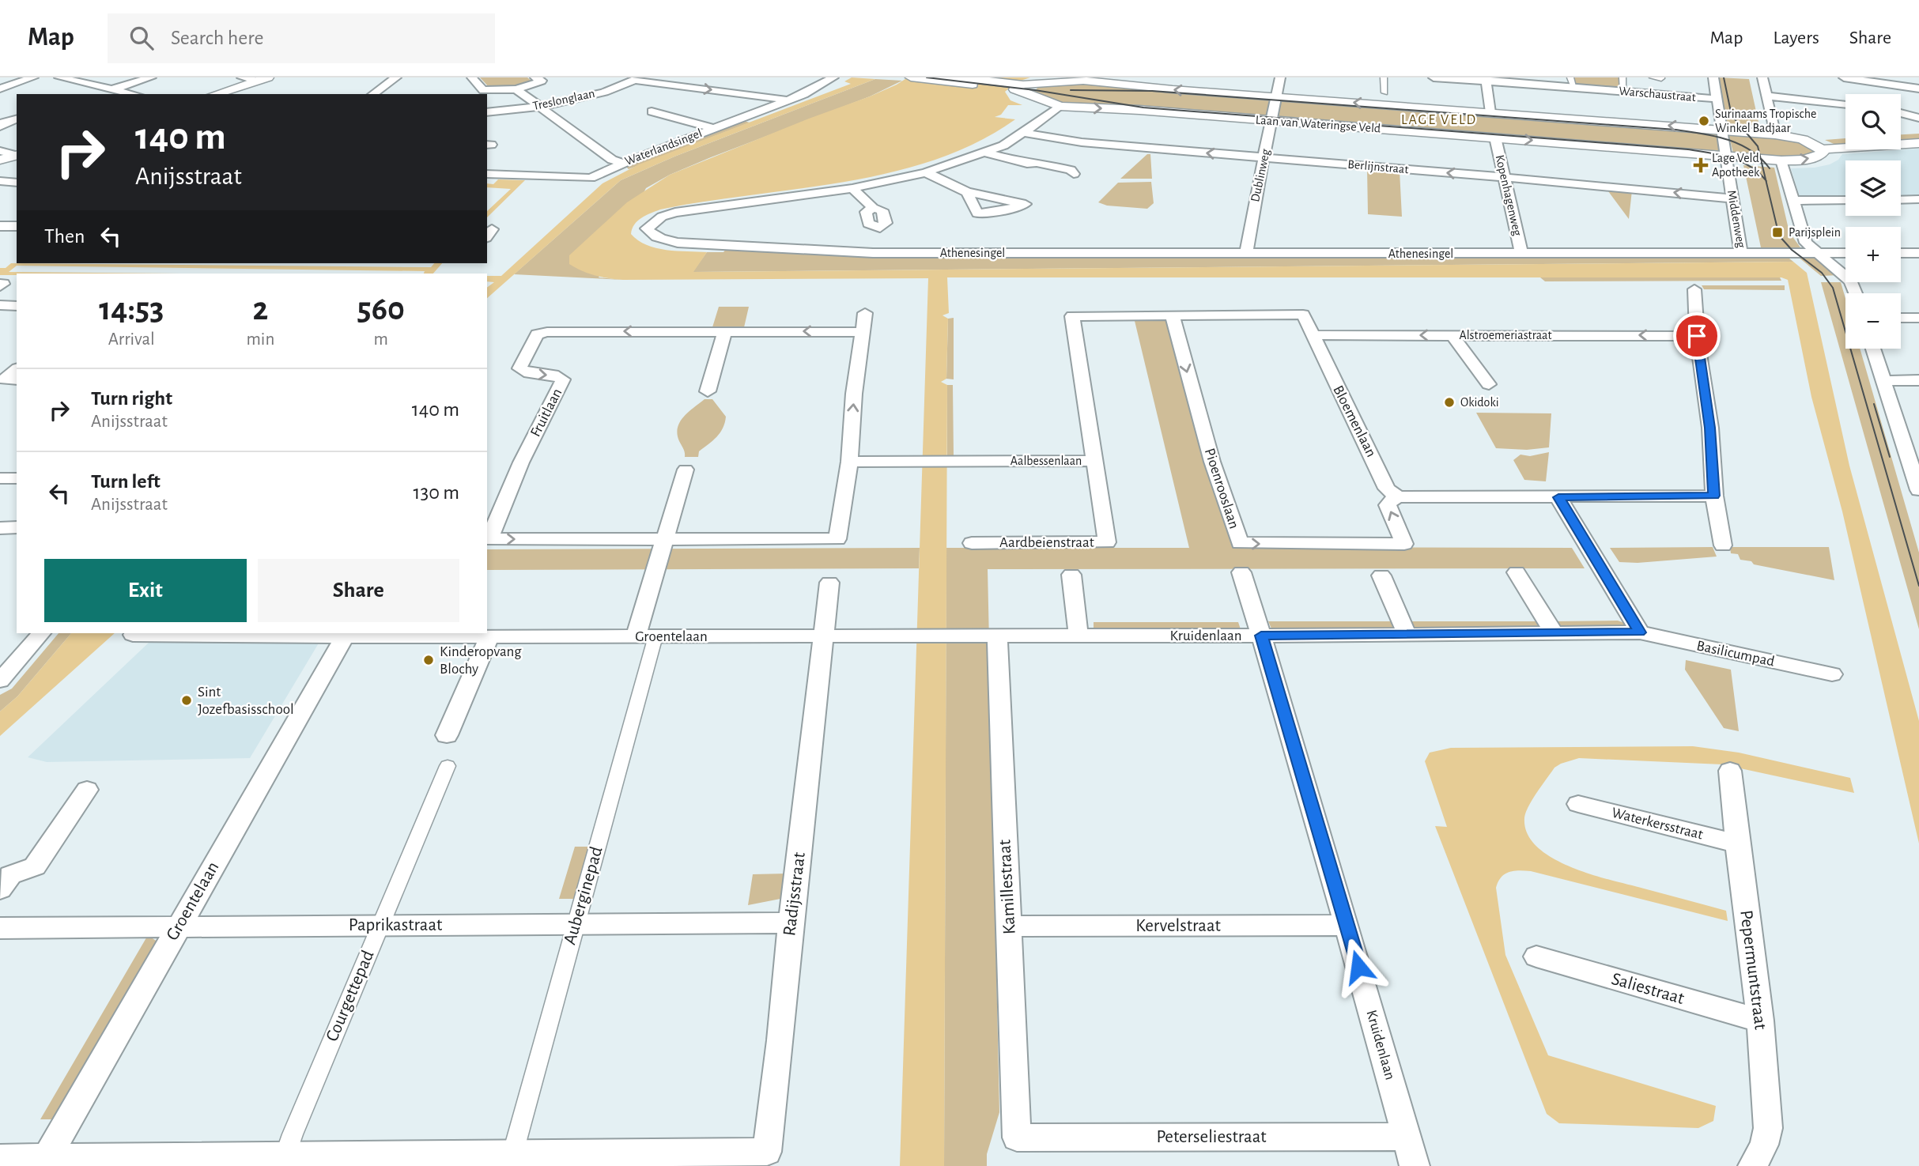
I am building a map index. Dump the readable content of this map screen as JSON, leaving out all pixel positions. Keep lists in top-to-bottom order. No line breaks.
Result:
{"streets":{"street":["Warschaustraat","Treslonglaan","Laan van Wateringse Veld","Waterlandsingel","Berlijnstraat","Dublinweg","Kopenhagenweg","Middenweg","Athenesingel","Alstroemeriastraat","Fruitlaan","Bloemenlaan","Aalbessenlaan","Pioenrooslaan","Aardbeienstraat","Kruidenlaan","Groentelaan","Basilicumpad","Waterkersstraat","Kamillestraat","Radijsstraat","Auberginepad","Paprikastraat","Kervelstraat","Pepermuntstraat","Saliestraat","Courgettepad","Peterseliestraat"]},"crossings":[["Warschaustraat","Middenweg"],["Laan van Wateringse Veld","Dublinweg"],["Laan van Wateringse Veld","Kopenhagenweg"],["Laan van Wateringse Veld","Middenweg"],["Laan van Wateringse Veld","Athenesingel"],["Berlijnstraat","Dublinweg"],["Berlijnstraat","Kopenhagenweg"],["Berlijnstraat","Middenweg"],["Berlijnstraat","Athenesingel"],["Dublinweg","Athenesingel"],["Kopenhagenweg","Athenesingel"],["Middenweg","Athenesingel"],["Alstroemeriastraat","Bloemenlaan"],["Fruitlaan","Aalbessenlaan"],["Bloemenlaan","Aalbessenlaan"],["Bloemenlaan","Pioenrooslaan"],["Aalbessenlaan","Pioenrooslaan"],["Aalbessenlaan","Aardbeienstraat"],["Kruidenlaan","Groentelaan"],["Kruidenlaan","Basilicumpad"],["Kruidenlaan","Kamillestraat"],["Kruidenlaan","Kervelstraat"],["Kruidenlaan","Peterseliestraat"],["Groentelaan","Kamillestraat"],["Groentelaan","Radijsstraat"],["Groentelaan","Auberginepad"],["Groentelaan","Paprikastraat"],["Waterkersstraat","Pepermuntstraat"],["Kamillestraat","Kervelstraat"],["Kamillestraat","Peterseliestraat"],["Radijsstraat","Auberginepad"],["Radijsstraat","Paprikastraat"],["Auberginepad","Paprikastraat"],["Paprikastraat","Courgettepad"],["Pepermuntstraat","Saliestraat"]],"one_way":["Berlijnstraat"],"districts":["LAGE VELD"],"places":{"other":["Surinaams Tropische Winkel Badjaar","Okidoki","Kinderopvang Blochy","Sint Jozefbasisschool"],"health":["Lage Veld Apotheek"],"transit":["Parijsplein"]},"page":{"header":"Map","search":"Search here","nav":["Map","Layers","Share"],"map_buttons":["+","−"],"turn":["140 m","Anijsstraat"],"then":"Then","eta":["14:53","Arrival","2","min","560","m"],"list":[{"name":"Turn right","note":"Anijsstraat","value":"140 m"},{"name":"Turn left","note":"Anijsstraat","value":"130 m"}],"buttons":["Exit","Share"]}}
